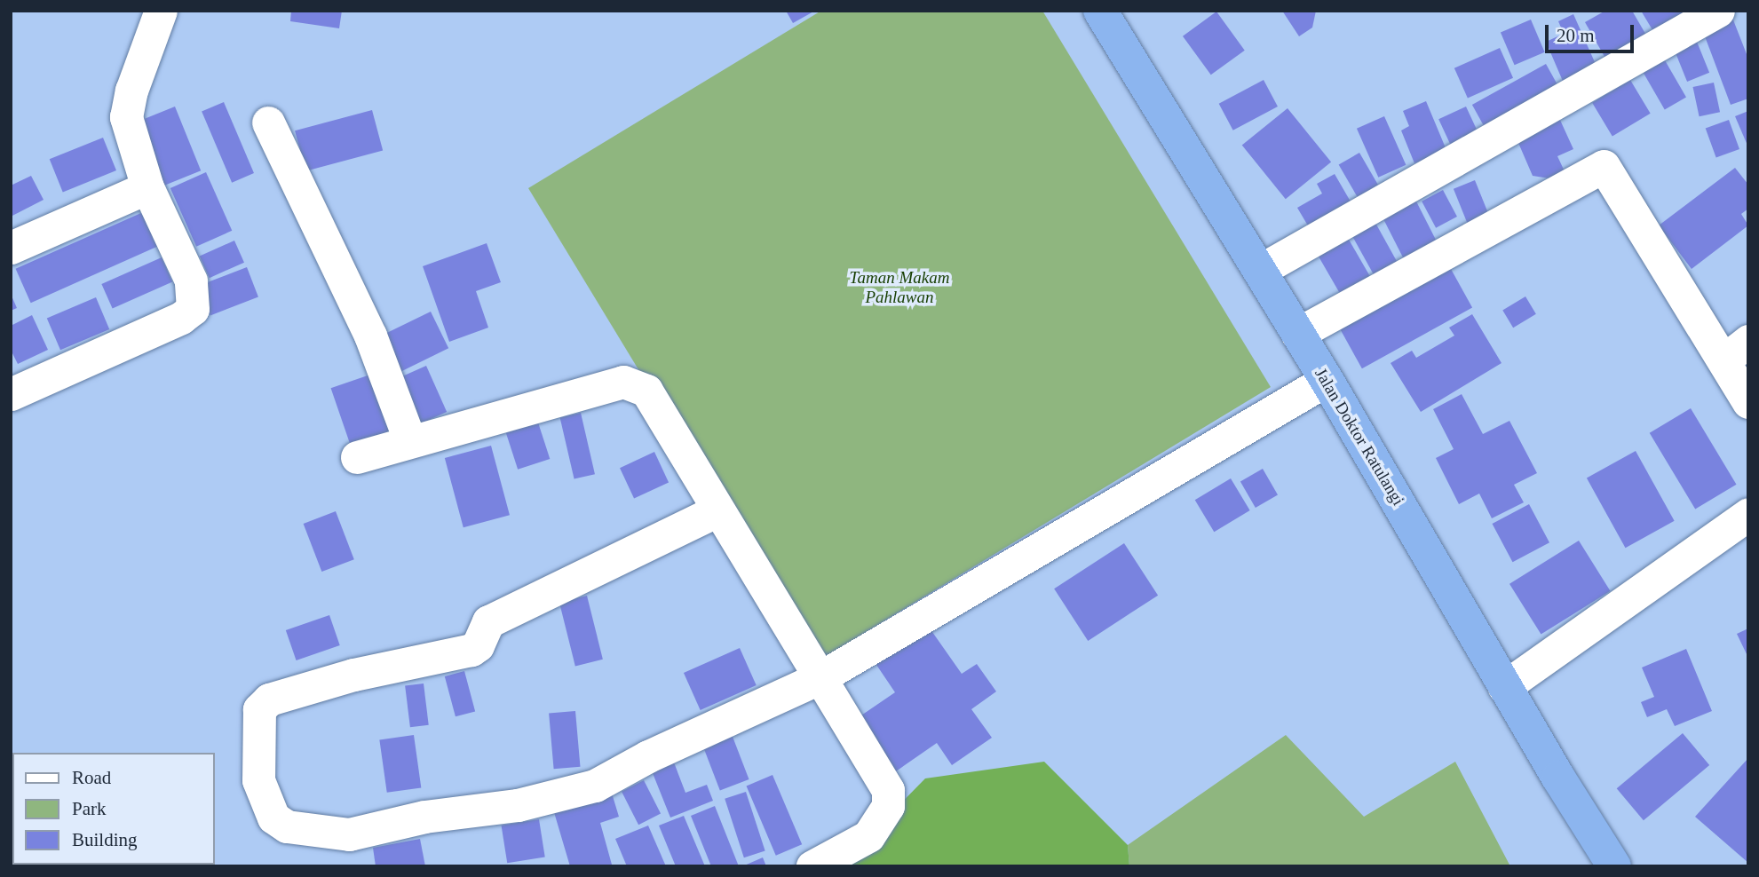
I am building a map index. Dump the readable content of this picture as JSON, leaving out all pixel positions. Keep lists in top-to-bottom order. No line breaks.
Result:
{"streets":{"highway":["Jalan Doktor Ratulangi"]},"parks":["Taman Makam Pahlawan"],"legend":["Road","Park","Building"],"scale_bar":"20 m"}
